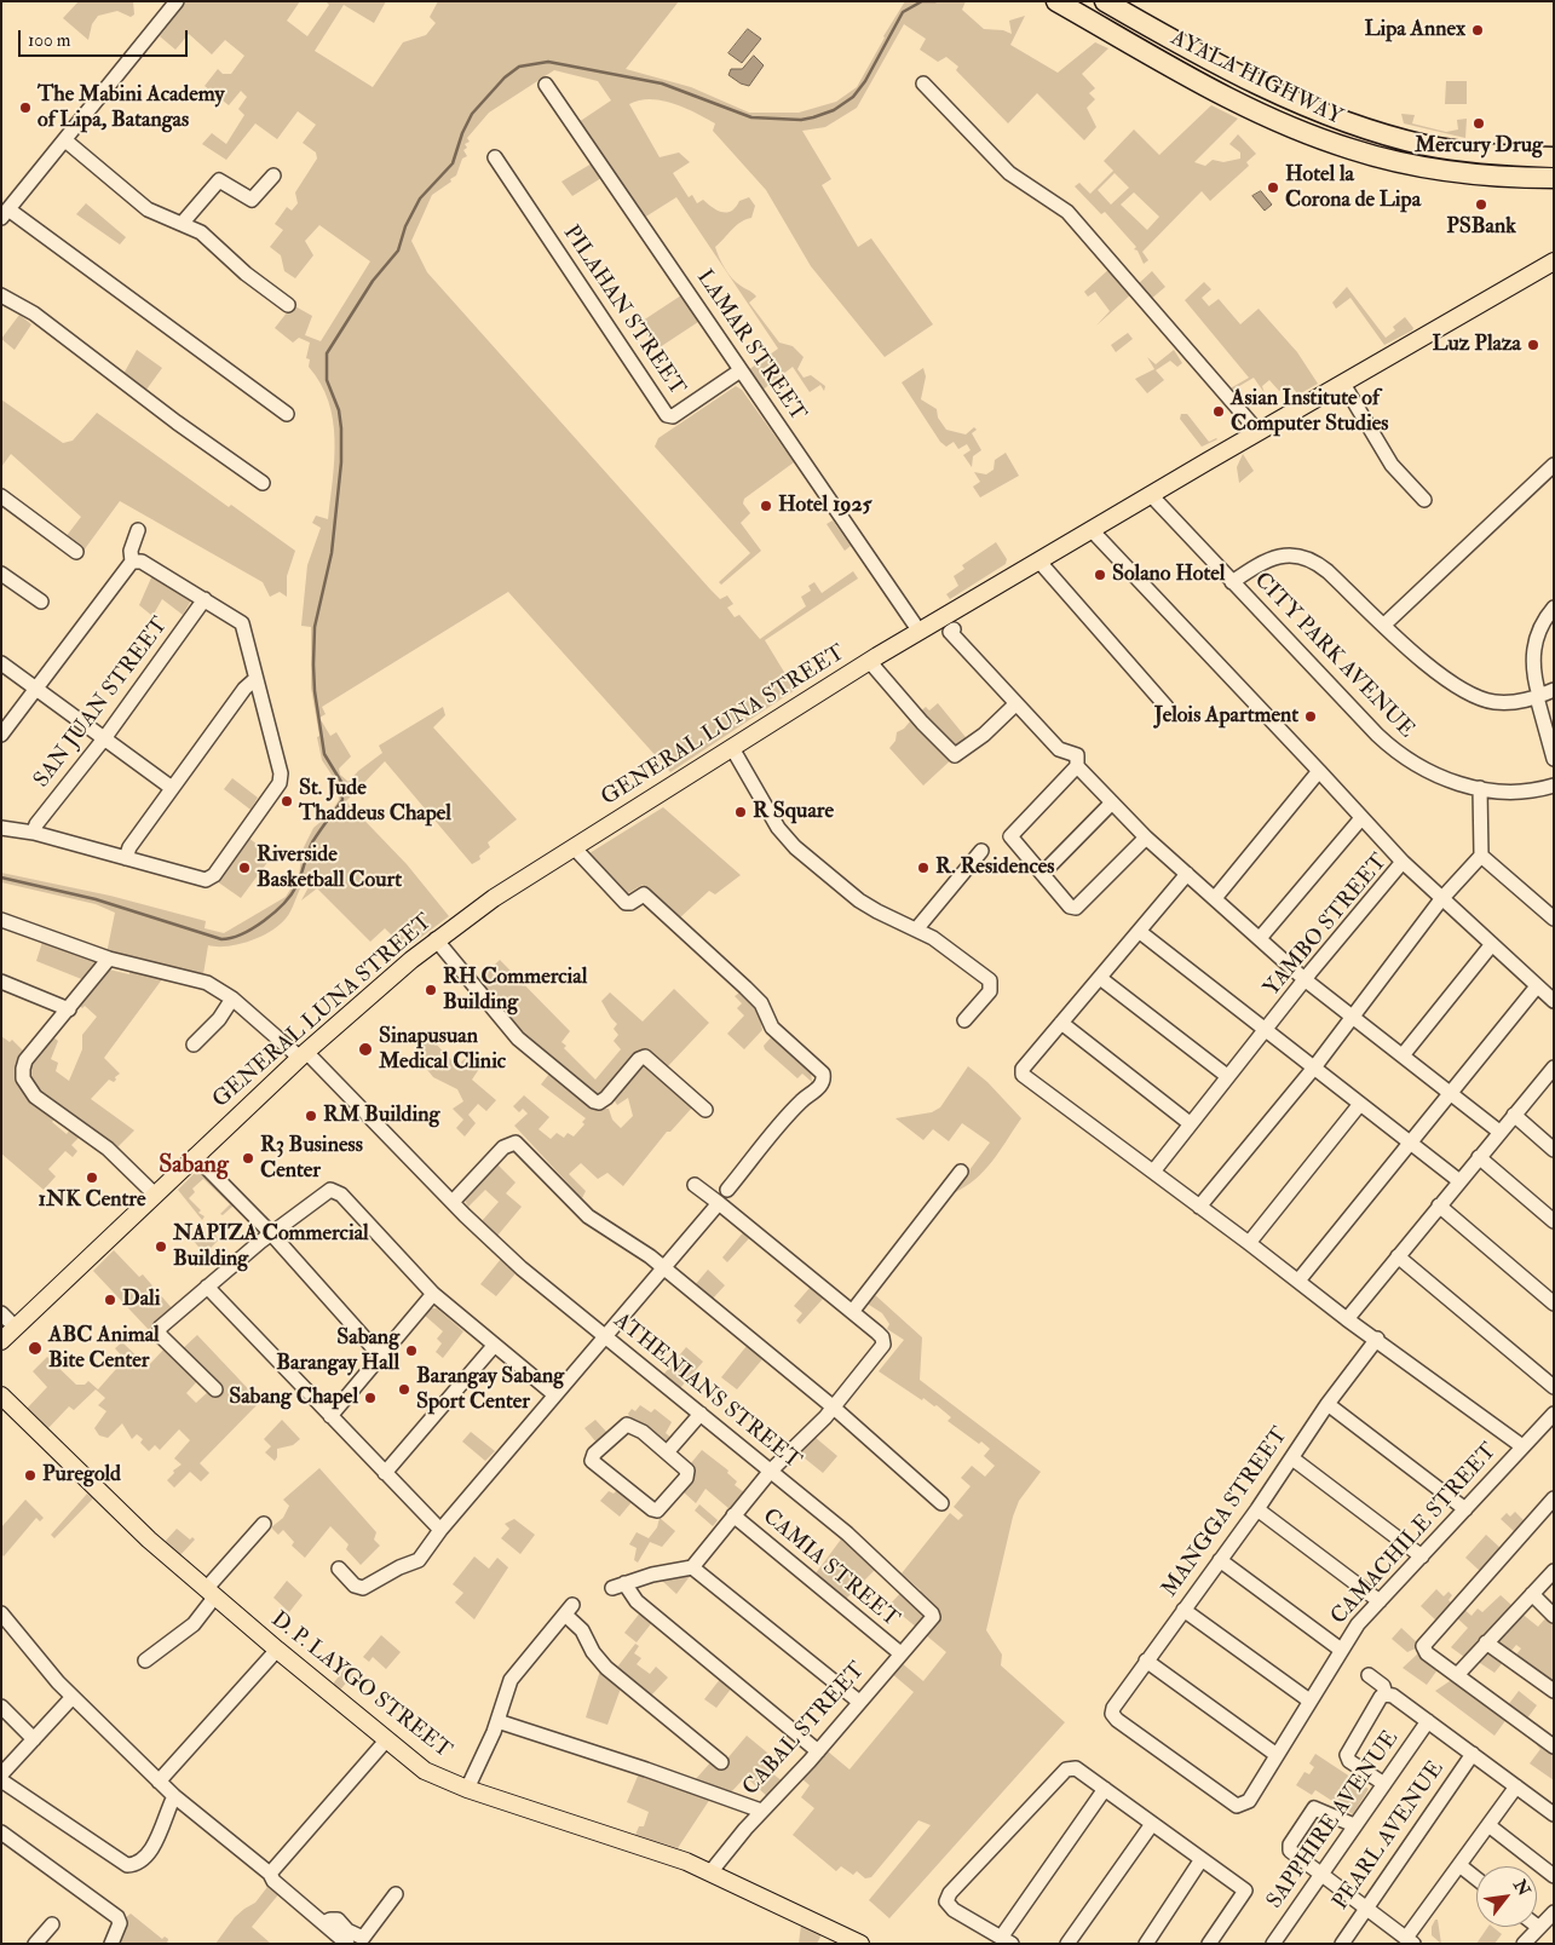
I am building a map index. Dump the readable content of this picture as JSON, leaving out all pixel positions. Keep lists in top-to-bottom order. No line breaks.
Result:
{"streets":{"highway":["AYALA HIGHWAY"],"main road":["GENERAL LUNA STREET","D. P. LAYGO STREET"],"street":["PILAHAN STREET","LAMAR STREET","CITY PARK AVENUE","SAN JUAN STREET","YAMBO STREET","ATHENIANS STREET","MANGGA STREET","CAMACHILE STREET","CAMIA STREET","CABAL STREET","SAPPHIRE AVENUE","PEARL AVENUE"]},"crossings":[["PILAHAN STREET","LAMAR STREET"],["LAMAR STREET","GENERAL LUNA STREET"],["CITY PARK AVENUE","GENERAL LUNA STREET"],["GENERAL LUNA STREET","ATHENIANS STREET"],["ATHENIANS STREET","CABAL STREET"],["MANGGA STREET","CAMACHILE STREET"],["CAMIA STREET","CABAL STREET"],["D. P. LAYGO STREET","CABAL STREET"]],"districts":["Sabang"],"places":["Lipa Annex","The Mabini Academy of Lipa, Batangas","Mercury Drug","Hotel la Corona de Lipa","PSBank","Luz Plaza","Asian Institute of Computer Studies","Hotel 1925","Solano Hotel","Jelois Apartment","St. Jude Thaddeus Chapel","R Square","Riverside Basketball Court","R. Residences","RH Commercial Building","Sinapusuan Medical Clinic","RM Building","R3 Business Center","1NK Centre","NAPIZA Commercial Building","Dali","ABC Animal Bite Center","Sabang Barangay Hall","Barangay Sabang Sport Center","Sabang Chapel","Puregold"],"scale_bar":"100 m","north":"top right"}
